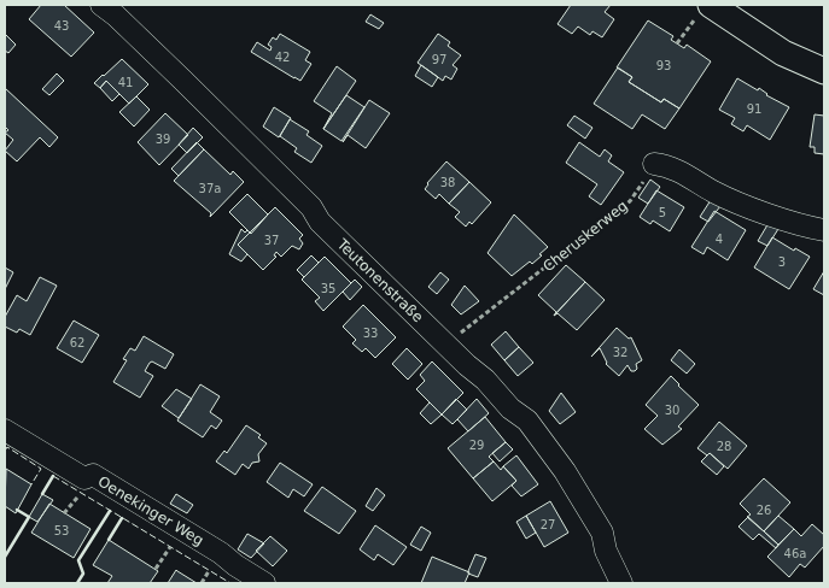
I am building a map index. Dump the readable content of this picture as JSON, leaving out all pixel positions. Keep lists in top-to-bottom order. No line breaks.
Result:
{"streets":{"street":["Teutonenstraße","Oenekinger Weg"],"path":["Cheruskerweg"]},"crossings":[["Cheruskerweg","Teutonenstraße"]],"house_numbers":["43","42","97","93","41","91","39","38","37a","5","4","37","3","35","33","62","32","30","29","28","26","27","53","46a"]}
